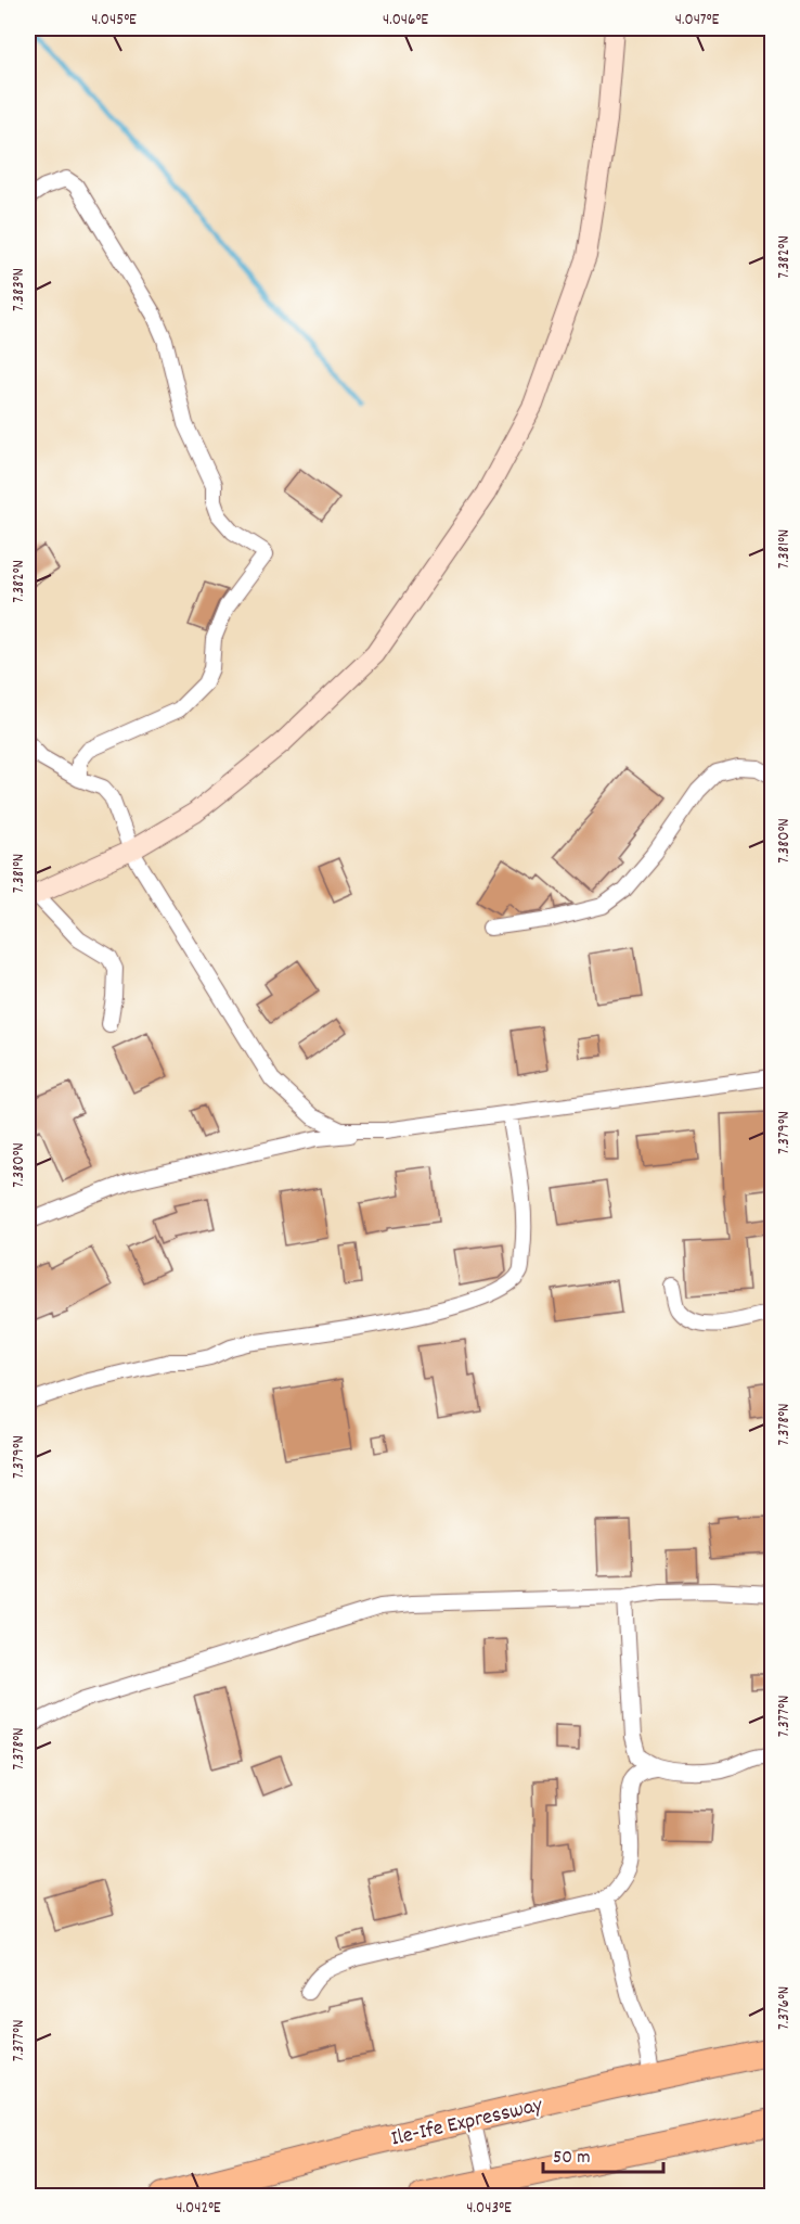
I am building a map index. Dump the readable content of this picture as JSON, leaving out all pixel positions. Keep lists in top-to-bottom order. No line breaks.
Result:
{"streets":{"highway":["Ile-Ife Expressway"]},"scale_bar":"50 m","coordinates":["4.045°E","4.046°E","4.047°E","7.382°N","7.383°N","7.381°N","7.380°N","7.379°N","7.378°N","7.377°N","7.376°N","4.042°E","4.043°E"]}
